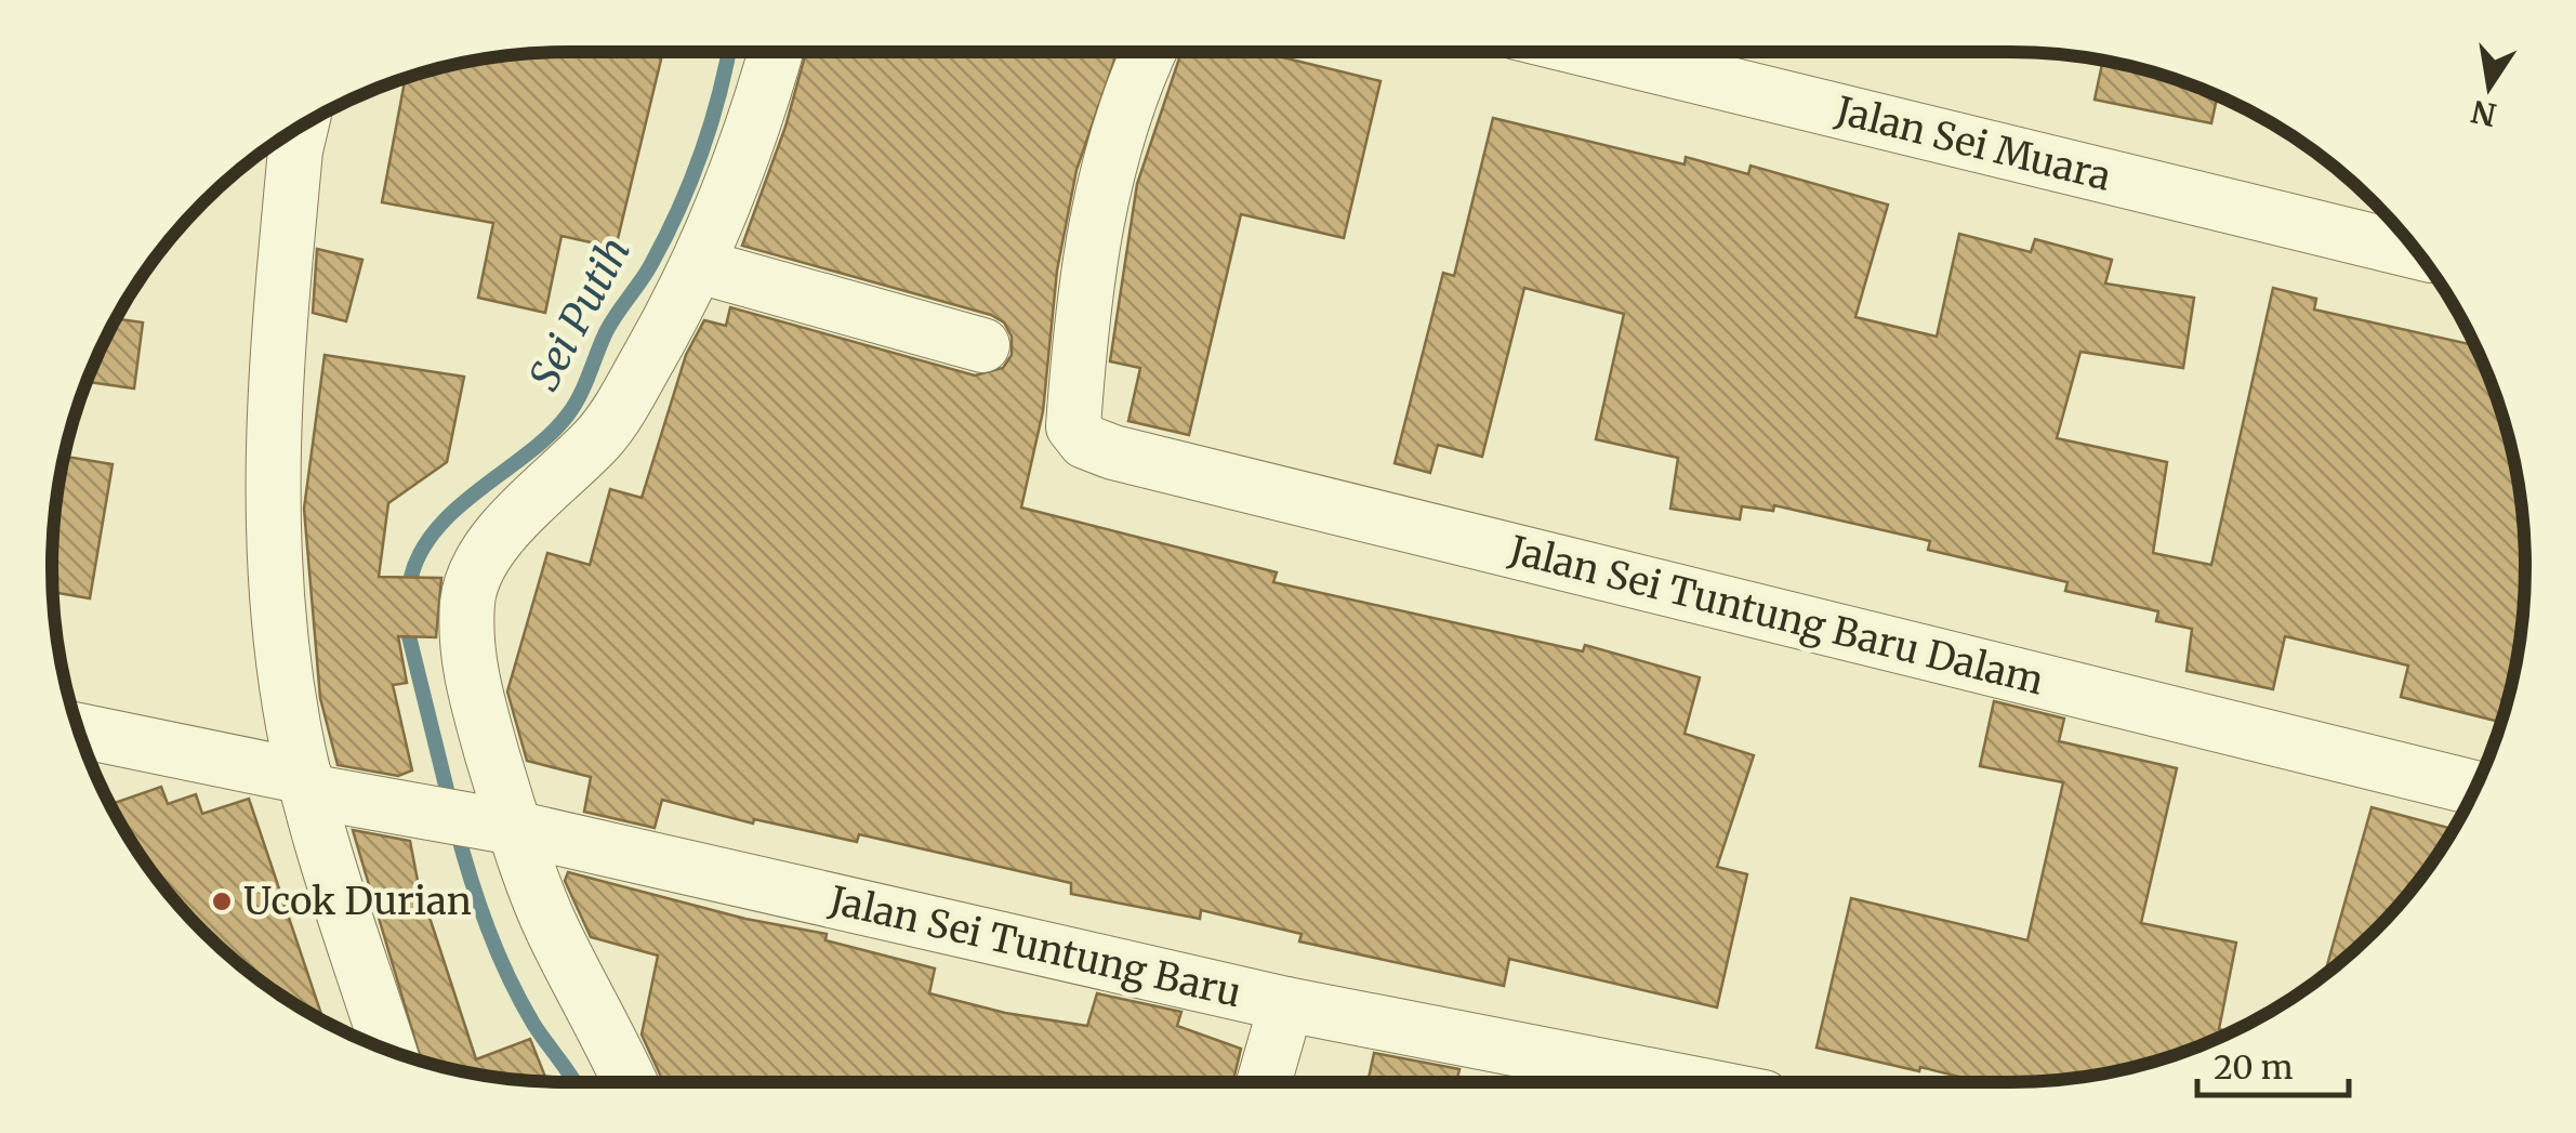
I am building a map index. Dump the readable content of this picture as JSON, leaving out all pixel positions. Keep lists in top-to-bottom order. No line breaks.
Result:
{"streets":{"street":["Jalan Sei Muara","Jalan Sei Tuntung Baru Dalam","Jalan Sei Tuntung Baru"]},"water":["Sei Putih"],"places":["Ucok Durian"],"scale_bar":"20 m","north":"bottom"}
